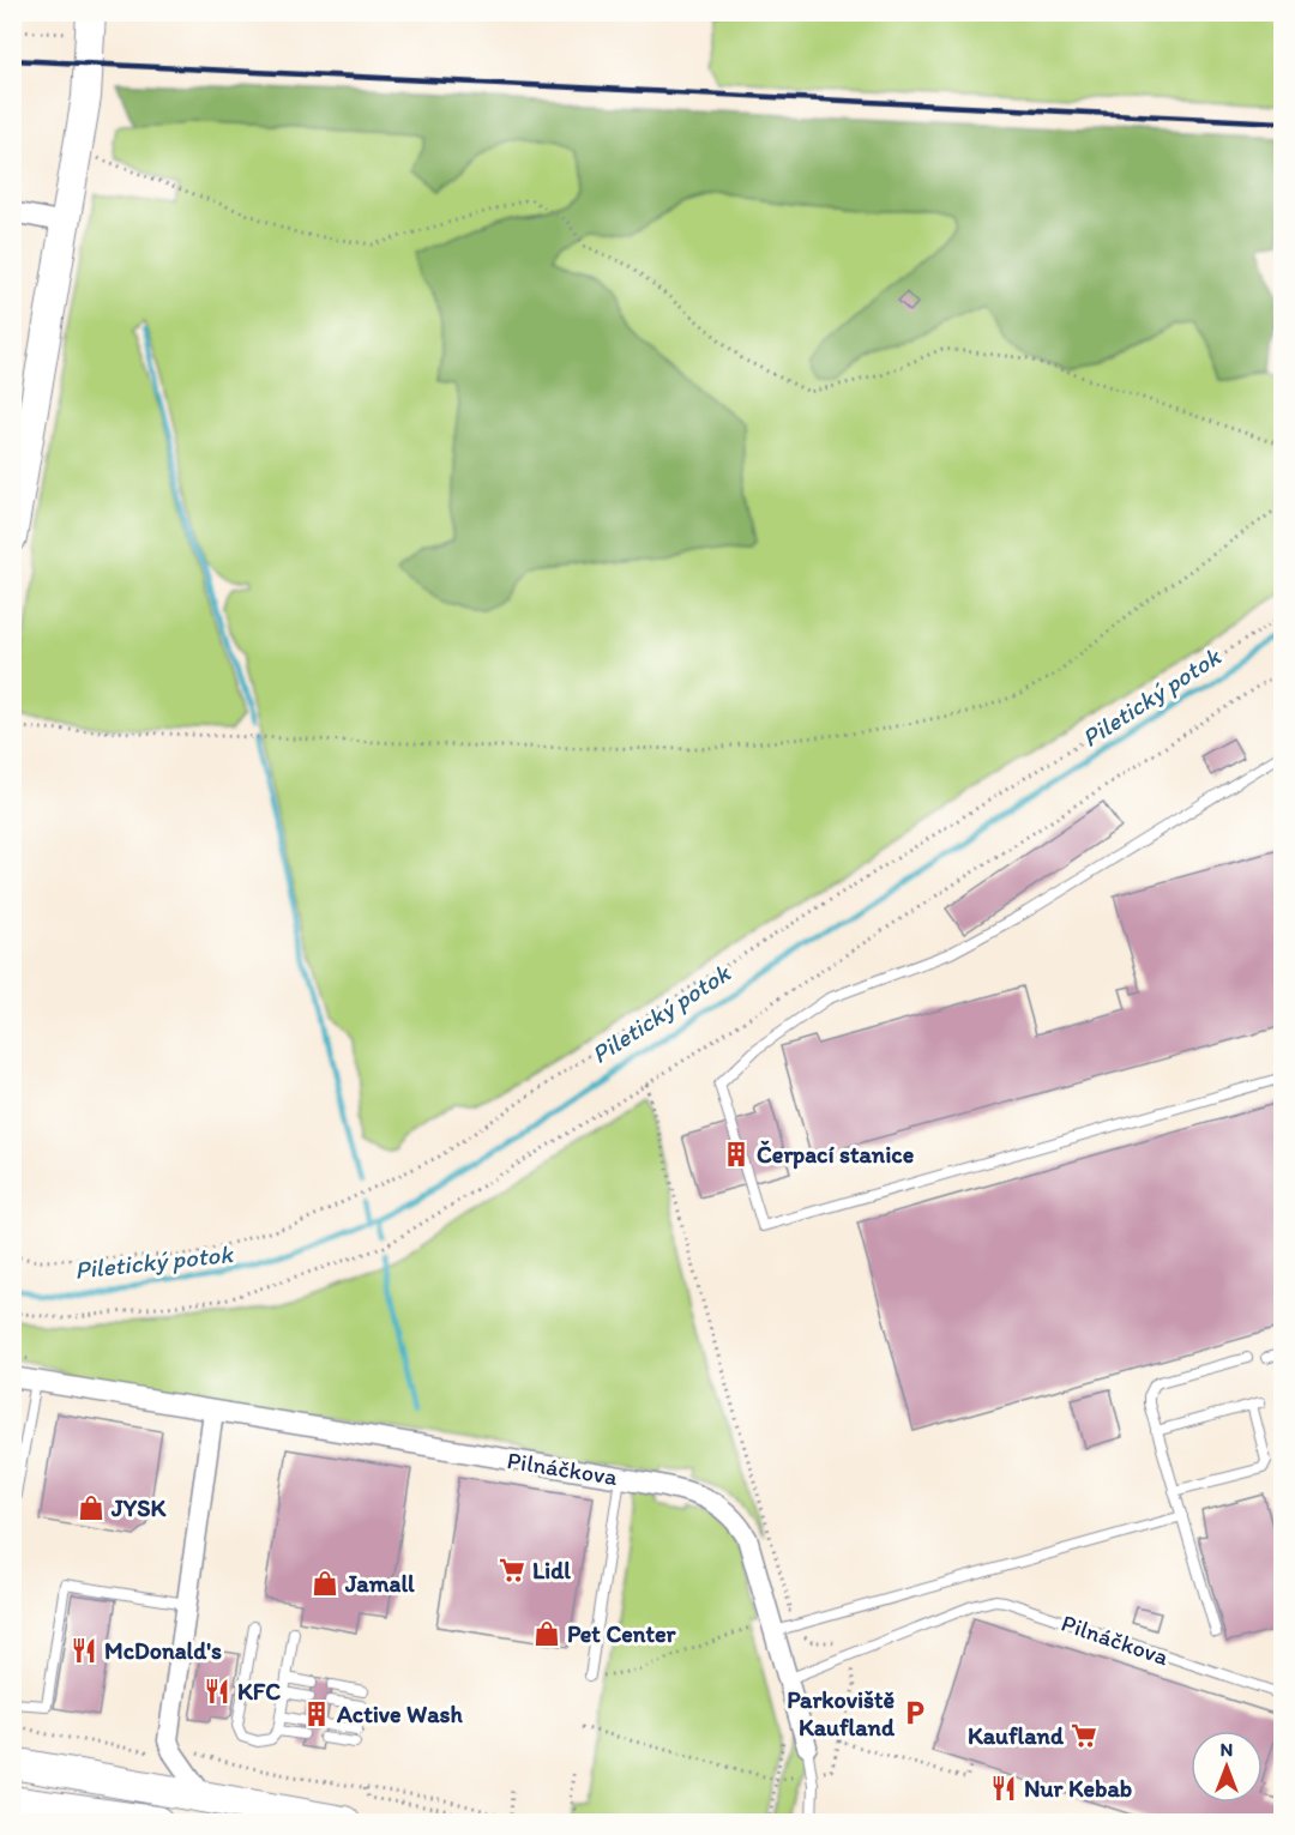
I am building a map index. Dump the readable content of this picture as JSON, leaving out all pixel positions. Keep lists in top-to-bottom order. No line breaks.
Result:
{"streets":{"street":["Pilnáčkova"]},"water":["Piletický potok"],"places":{"building":["Čerpací stanice","Active Wash"],"shop":["JYSK","Jamall","Pet Center"],"supermarket":["Lidl","Kaufland"],"restaurant":["McDonald's","KFC","Nur Kebab"],"parking":["Parkoviště Kaufland"]},"north":"top"}
